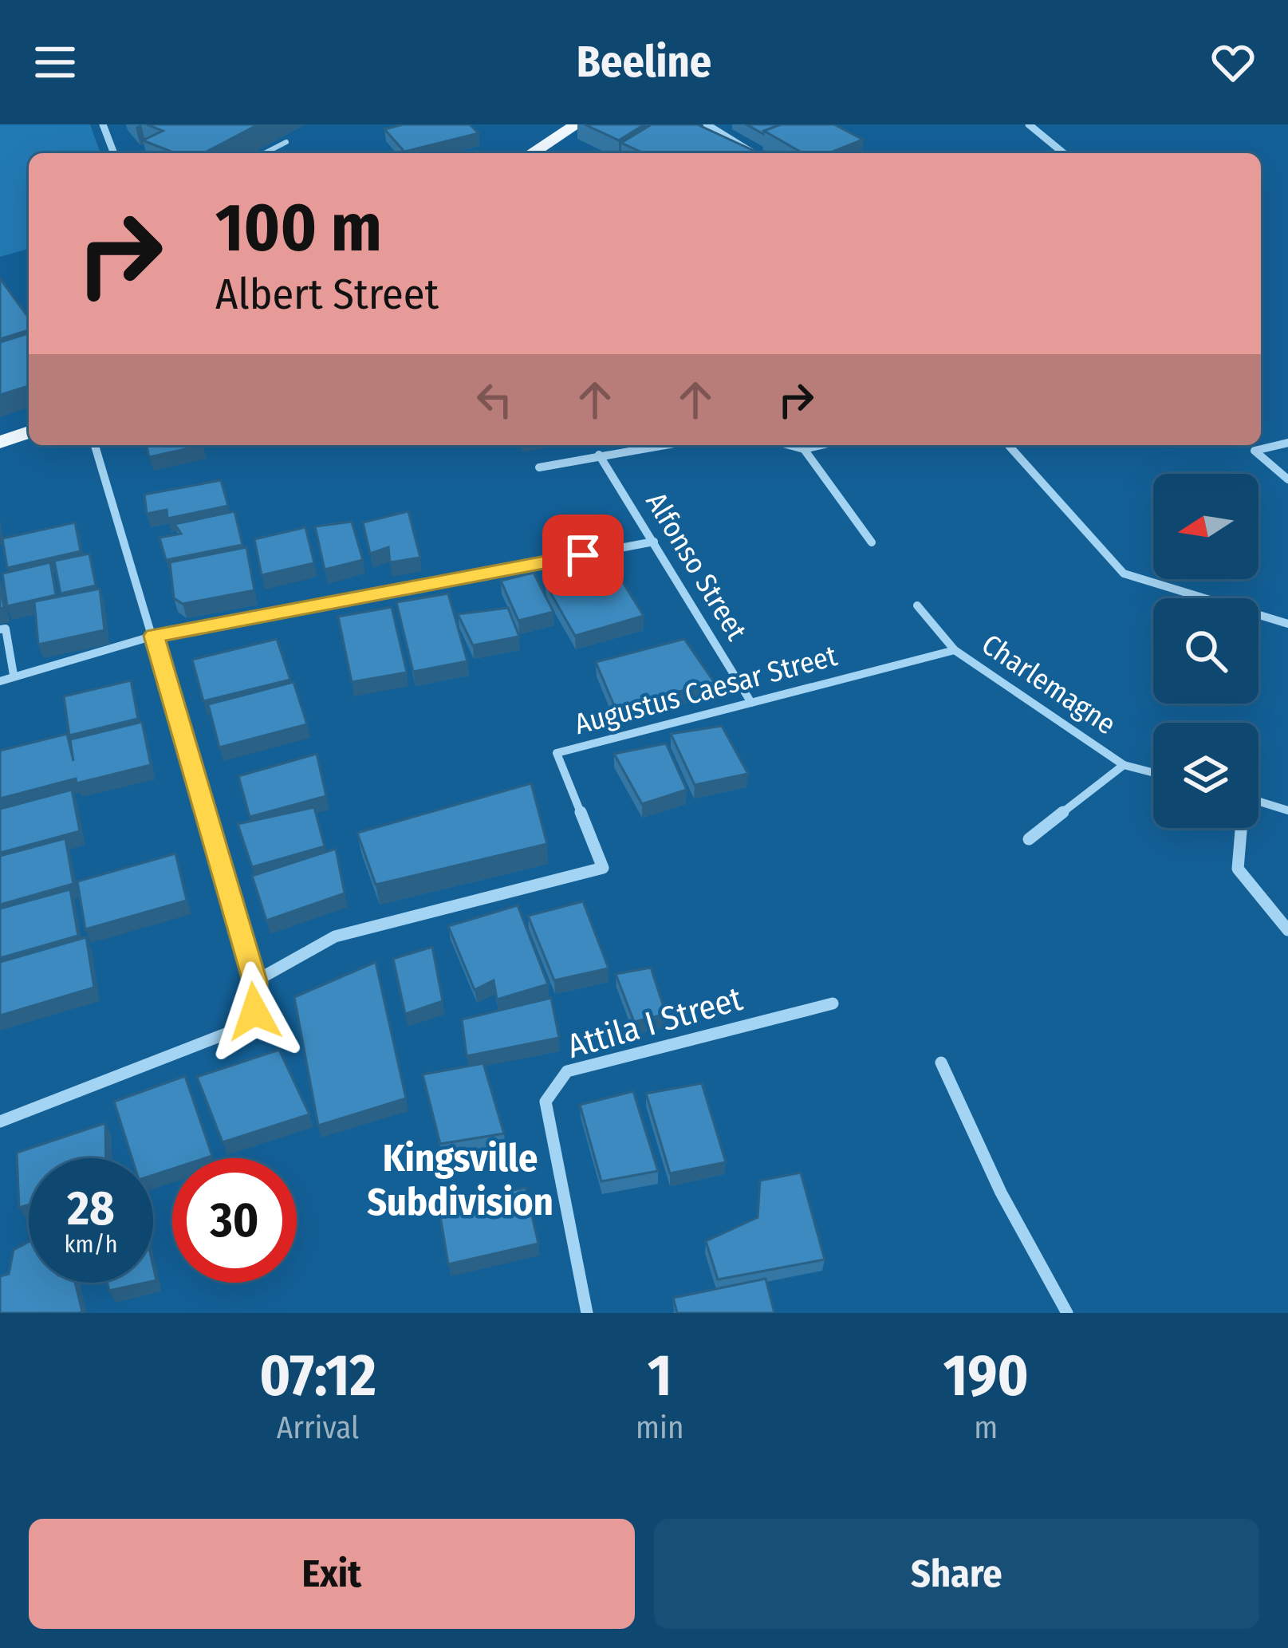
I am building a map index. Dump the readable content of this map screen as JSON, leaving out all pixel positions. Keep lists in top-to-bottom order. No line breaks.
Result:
{"streets":{"street":["Alfonso Street","Charlemagne","Augustus Caesar Street","Attila I Street"]},"crossings":[["Alfonso Street","Augustus Caesar Street"],["Charlemagne","Augustus Caesar Street"]],"districts":["Kingsville Subdivision"],"north":"left","page":{"header":"Beeline","turn":["100 m","Albert Street"],"speed":"28 km/h","limit":"30","eta":["07:12","Arrival","1","min","190","m"],"buttons":["Exit","Share"]}}
